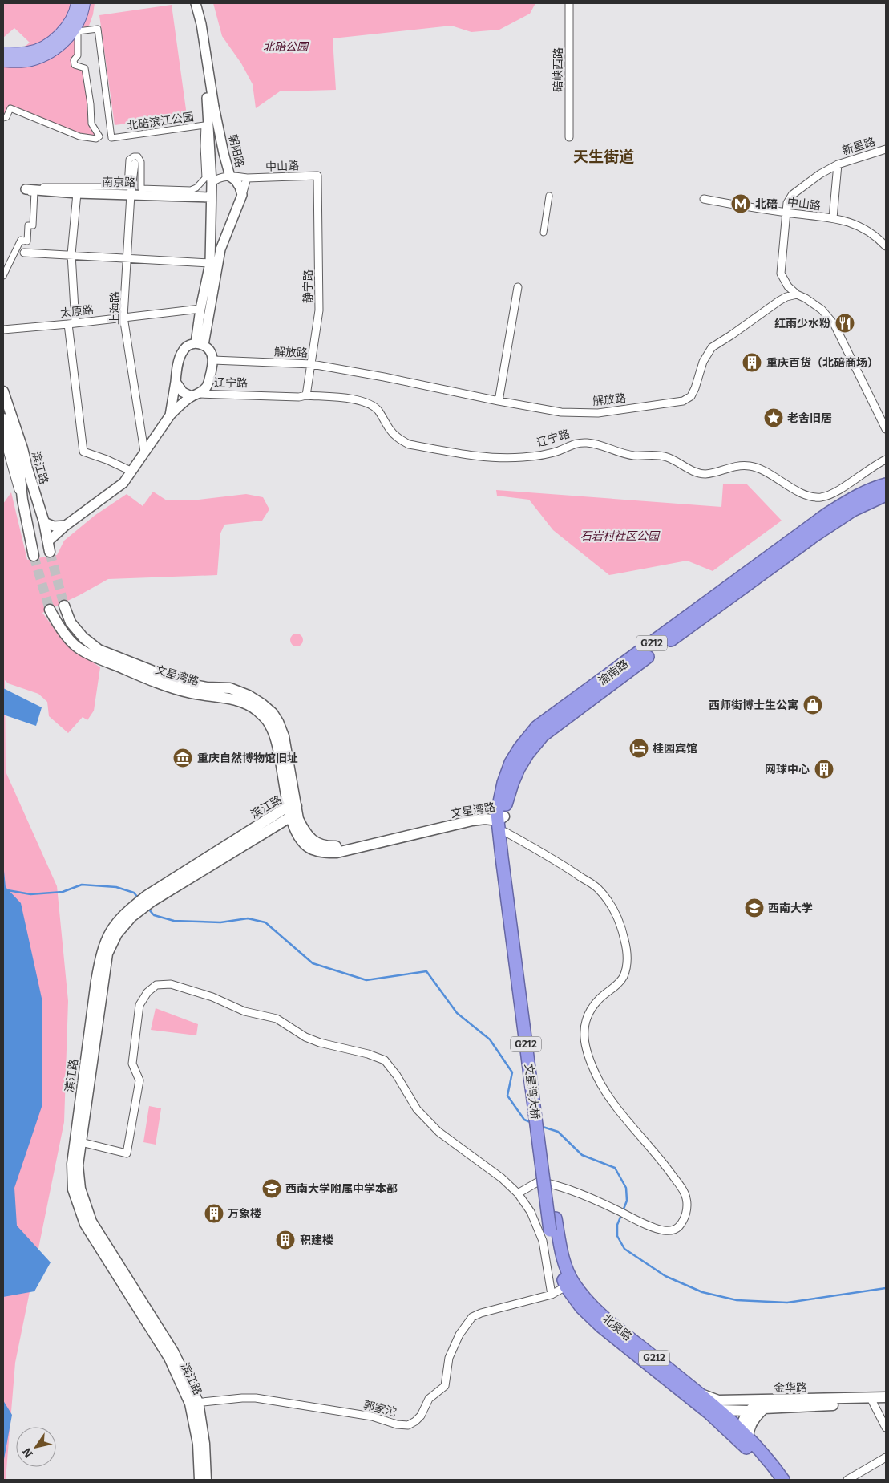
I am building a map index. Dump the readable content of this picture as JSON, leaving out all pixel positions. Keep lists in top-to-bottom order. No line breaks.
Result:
{"streets":{"highway":["G212","渝南路","文星湾大桥","北泉路"],"main road":["滨江路","文星湾路","金华路"],"street":["碚峡西路","北碚滨江公园","新星路","朝阳路","中山路","南京路","静宁路","上海路","太原路","解放路","辽宁路","郭家沱"]},"crossings":[["北碚滨江公园","南京路"],["新星路","中山路"],["新星路","解放路"],["朝阳路","中山路"],["中山路","静宁路"],["南京路","上海路"],["静宁路","解放路"],["静宁路","辽宁路"],["上海路","太原路"],["解放路","辽宁路"],["滨江路","文星湾路"],["滨江路","郭家沱"],["渝南路","文星湾路"],["渝南路","文星湾大桥"],["文星湾大桥","北泉路"],["北泉路","金华路"],["北泉路","郭家沱"]],"districts":["天生街道"],"parks":["北碚公园","石岩村社区公园"],"places":{"metro station":["北碚"],"restaurant":["红雨少水粉"],"building":["重庆百货（北碚商场）","网球中心","万象楼","积建楼"],"place":["老舍旧居"],"shop":["西师街博士生公寓"],"hotel":["桂园宾馆"],"museum":["重庆自然博物馆旧址"],"school or university":["西南大学","西南大学附属中学本部"]},"north":"bottom left"}
